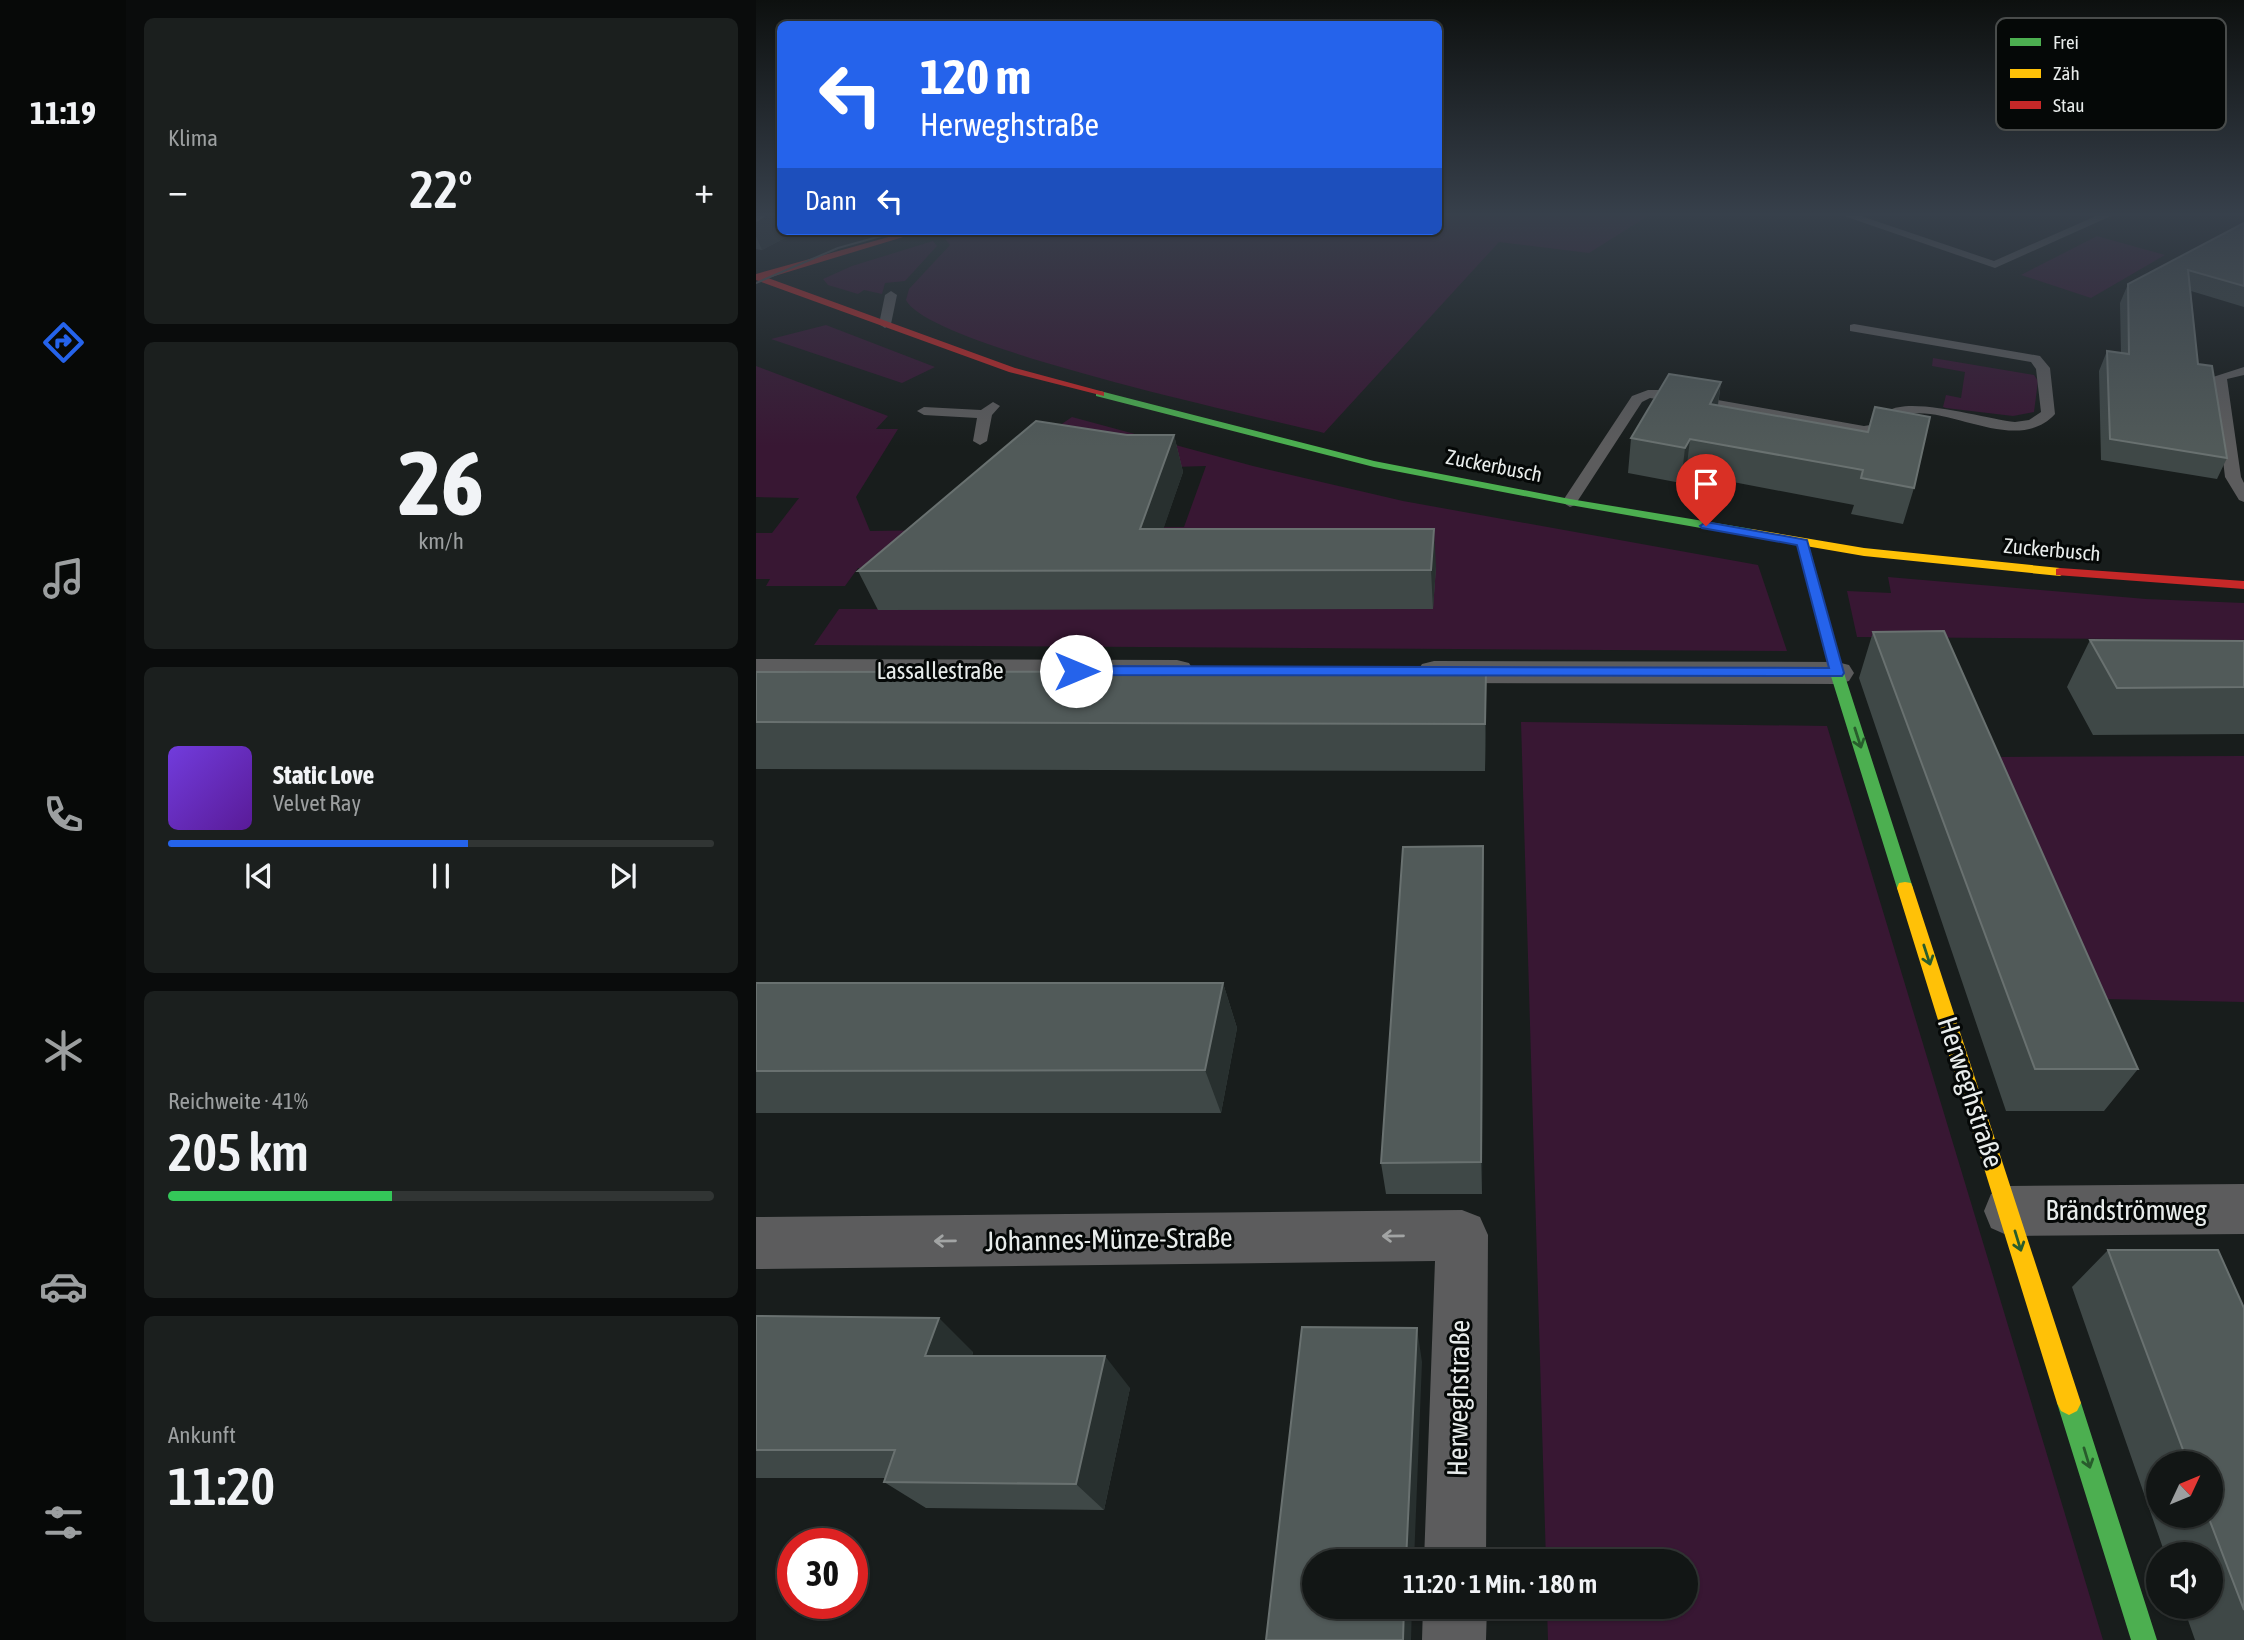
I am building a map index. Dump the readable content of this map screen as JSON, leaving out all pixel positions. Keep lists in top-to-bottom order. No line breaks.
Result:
{"streets":{"street":["Zuckerbusch","Lassallestraße","Herweghstraße","Brändströmweg","Johannes-Münze-Straße"]},"crossings":[["Zuckerbusch","Herweghstraße"],["Herweghstraße","Brändströmweg"],["Herweghstraße","Johannes-Münze-Straße"]],"one_way":["Herweghstraße","Johannes-Münze-Straße"],"legend":["Frei","Zäh","Stau"],"north":"top right","page":{"tabs":"11:19","tile":["Klima",["26","km/h"],["Reichweite · 41%","205 km"],["Ankunft","11:20"]],"turn":["120 m","Herweghstraße"],"heat":["−","22°","+"],"then":"Dann","song":["Static Love","Velvet Ray"],"limit":"30","trip":"11:20 · 1 Min. · 180 m"}}
